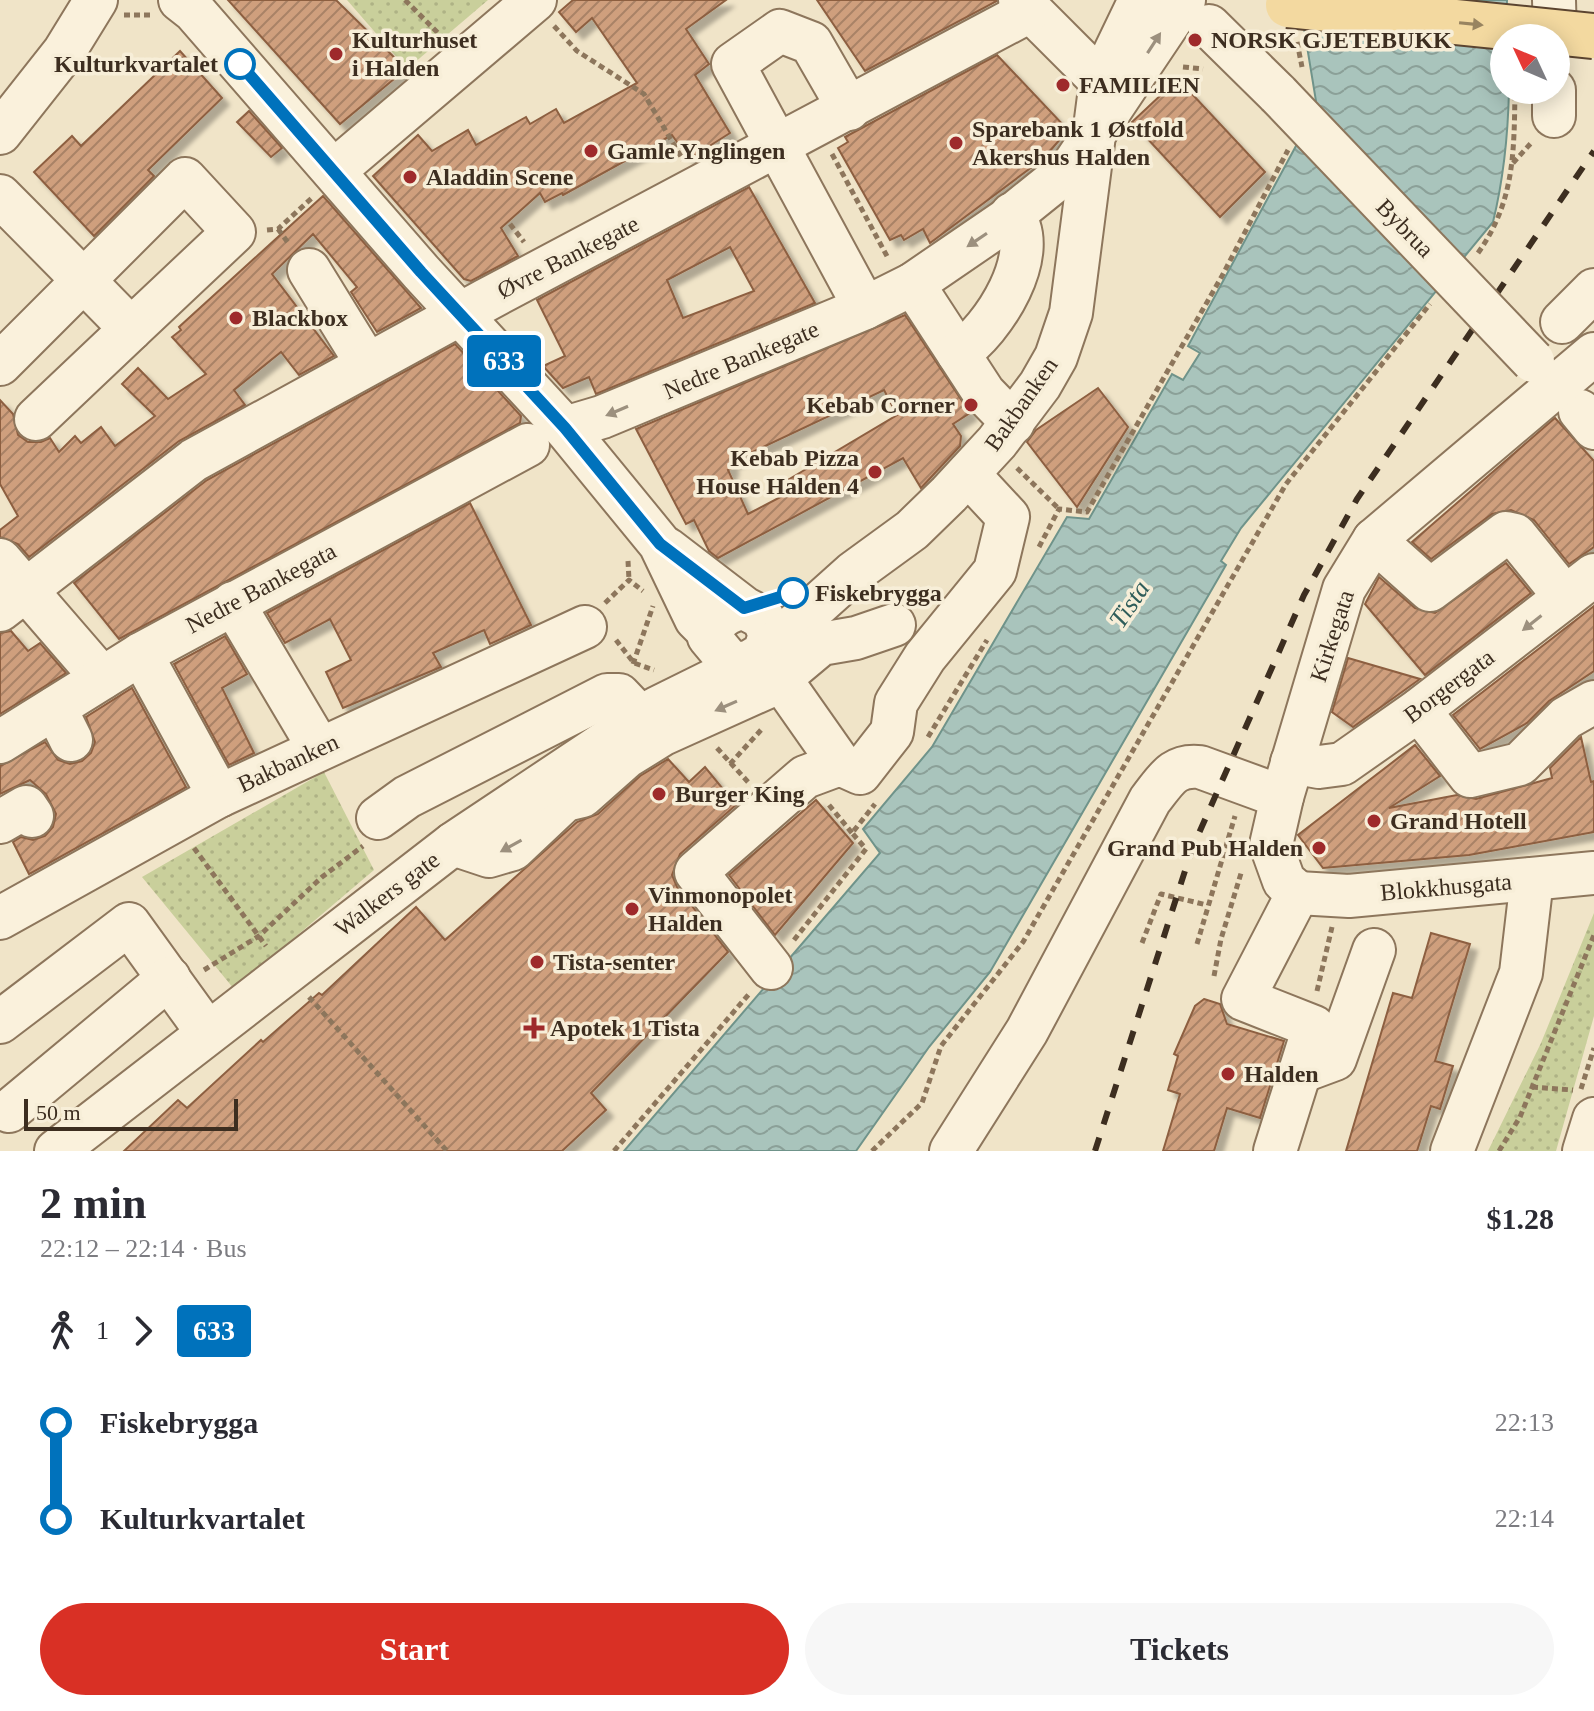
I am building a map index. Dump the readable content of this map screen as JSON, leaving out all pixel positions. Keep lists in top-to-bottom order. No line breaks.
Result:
{"streets":{"street":["Bybrua","Øvre Bankegate","Nedre Bankegate","Bakbanken","Nedre Bankegata","Kirkegata","Borgergata","Blokkhusgata","Walkers gate"]},"crossings":[["Bybrua","Bakbanken"],["Øvre Bankegate","Bakbanken"],["Nedre Bankegate","Bakbanken"],["Bakbanken","Walkers gate"],["Kirkegata","Borgergata"],["Kirkegata","Blokkhusgata"]],"water":["Tista"],"places":{"other":["NORSK GJETEBUKK","Kulturhuset i Halden","Kulturkvartalet","FAMILIEN","Sparebank 1 Østfold Akershus Halden","Gamle Ynglingen","Aladdin Scene","Blackbox","Kebab Corner","Kebab Pizza House Halden 4","Fiskebrygga","Burger King","Grand Hotell","Grand Pub Halden","Vinmonopolet Halden","Tista-senter","Halden"],"health":["Apotek 1 Tista"]},"lines":["bus line 633"],"scale_bar":"50 m","north":"top left","page":{"on_map":"633","scale":"50 m","heading":["2 min","22:12 – 22:14 · Bus","$1.28"],"legs":["1","633"],"list":[{"name":"Fiskebrygga","value":"22:13"},{"name":"Kulturkvartalet","value":"22:14"}],"buttons":["Start","Tickets"]}}
